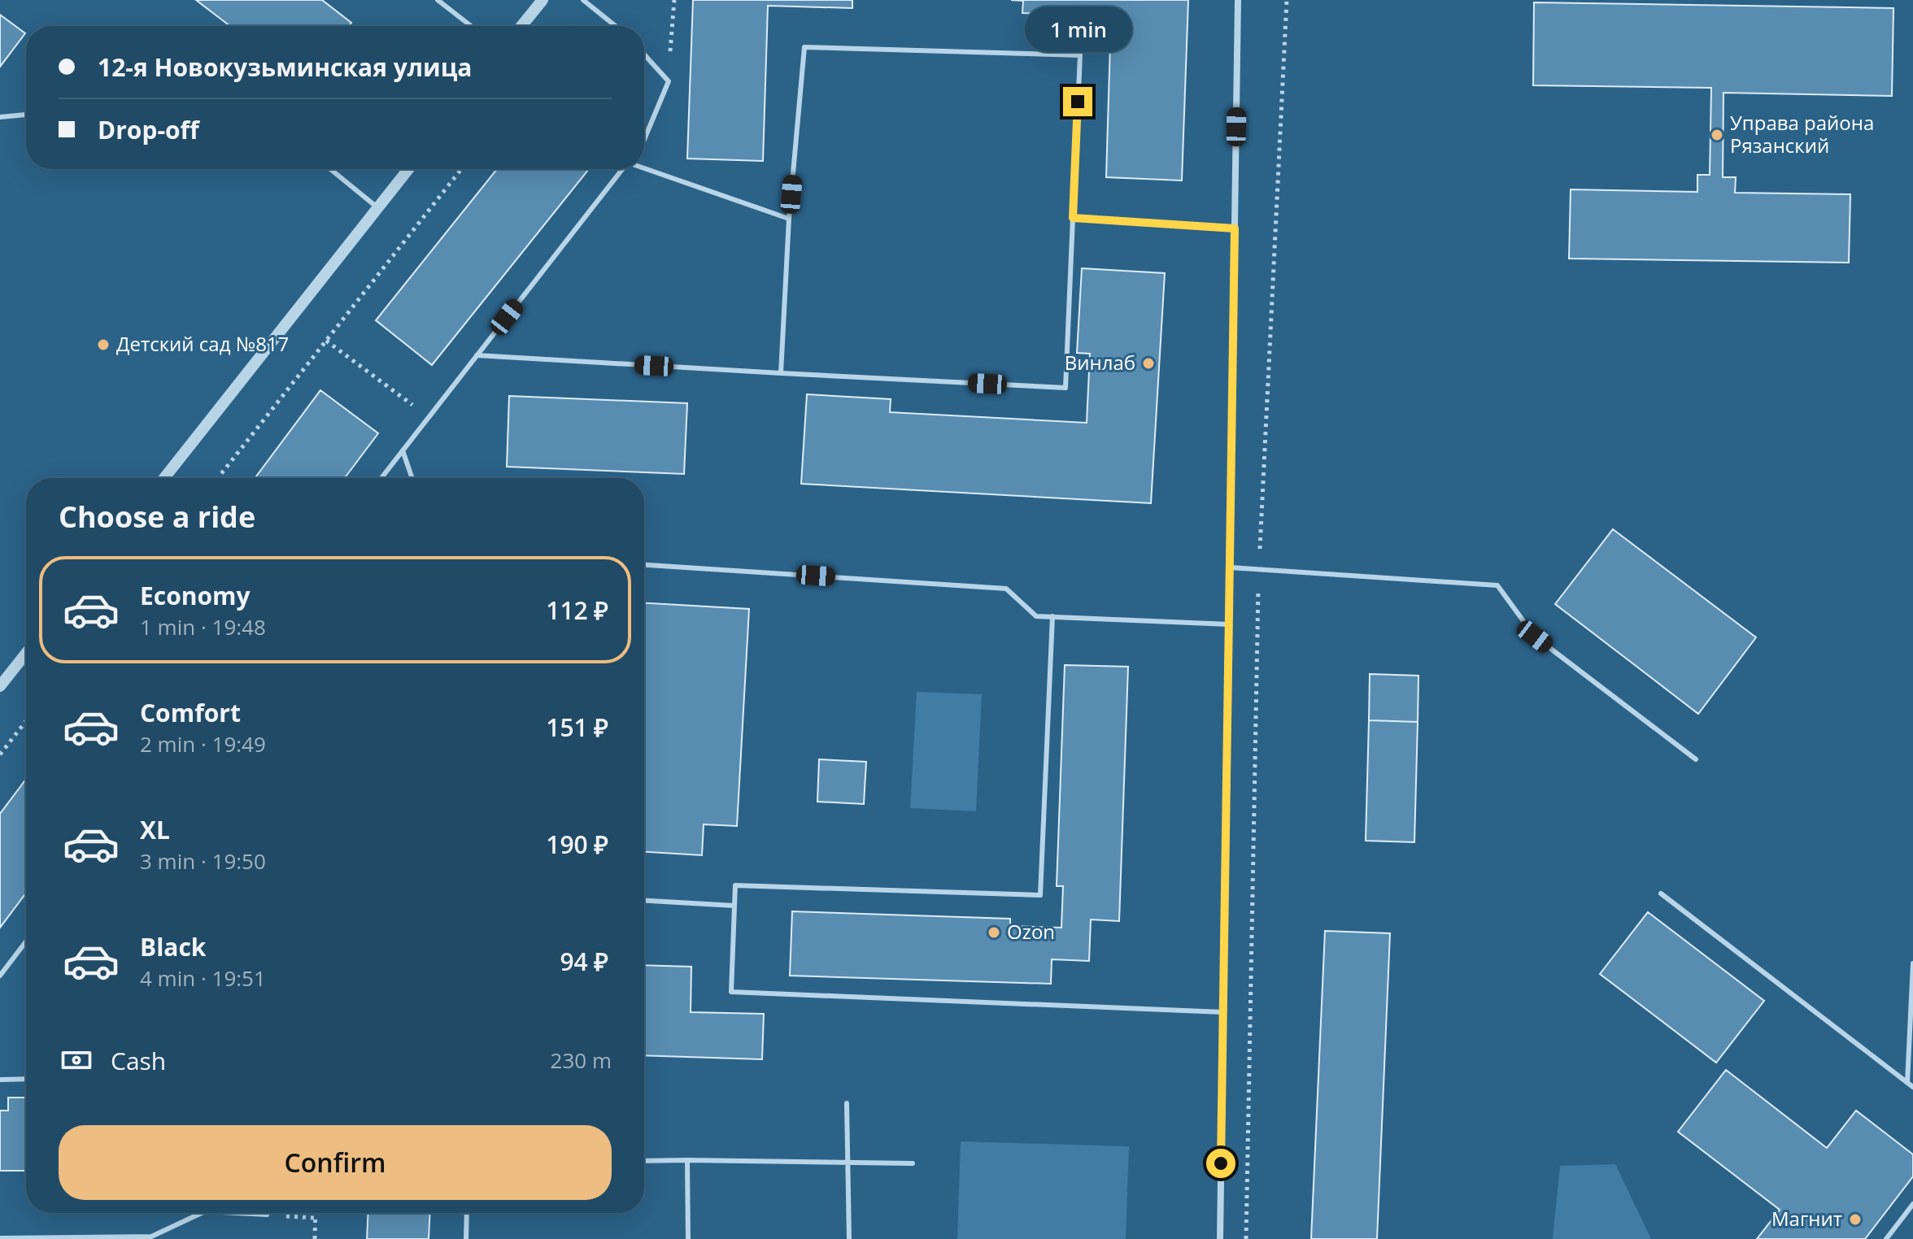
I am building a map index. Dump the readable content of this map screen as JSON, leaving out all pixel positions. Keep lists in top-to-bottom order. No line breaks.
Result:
{"places":["Управа района Рязанский","Детский сад №817","Винлаб","Ozon","Магнит"],"page":{"bubble":"1 min","banner":["12-я Новокузьминская улица","Drop-off"],"heading":"Choose a ride","list":[{"name":"Economy","note":"1 min · 19:48","value":"112 ₽"},{"name":"Comfort","note":"2 min · 19:49","value":"151 ₽"},{"name":"XL","note":"3 min · 19:50","value":"190 ₽"},{"name":"Black","note":"4 min · 19:51","value":"94 ₽"}],"pay":["Cash","230 m"],"buttons":"Confirm"}}
